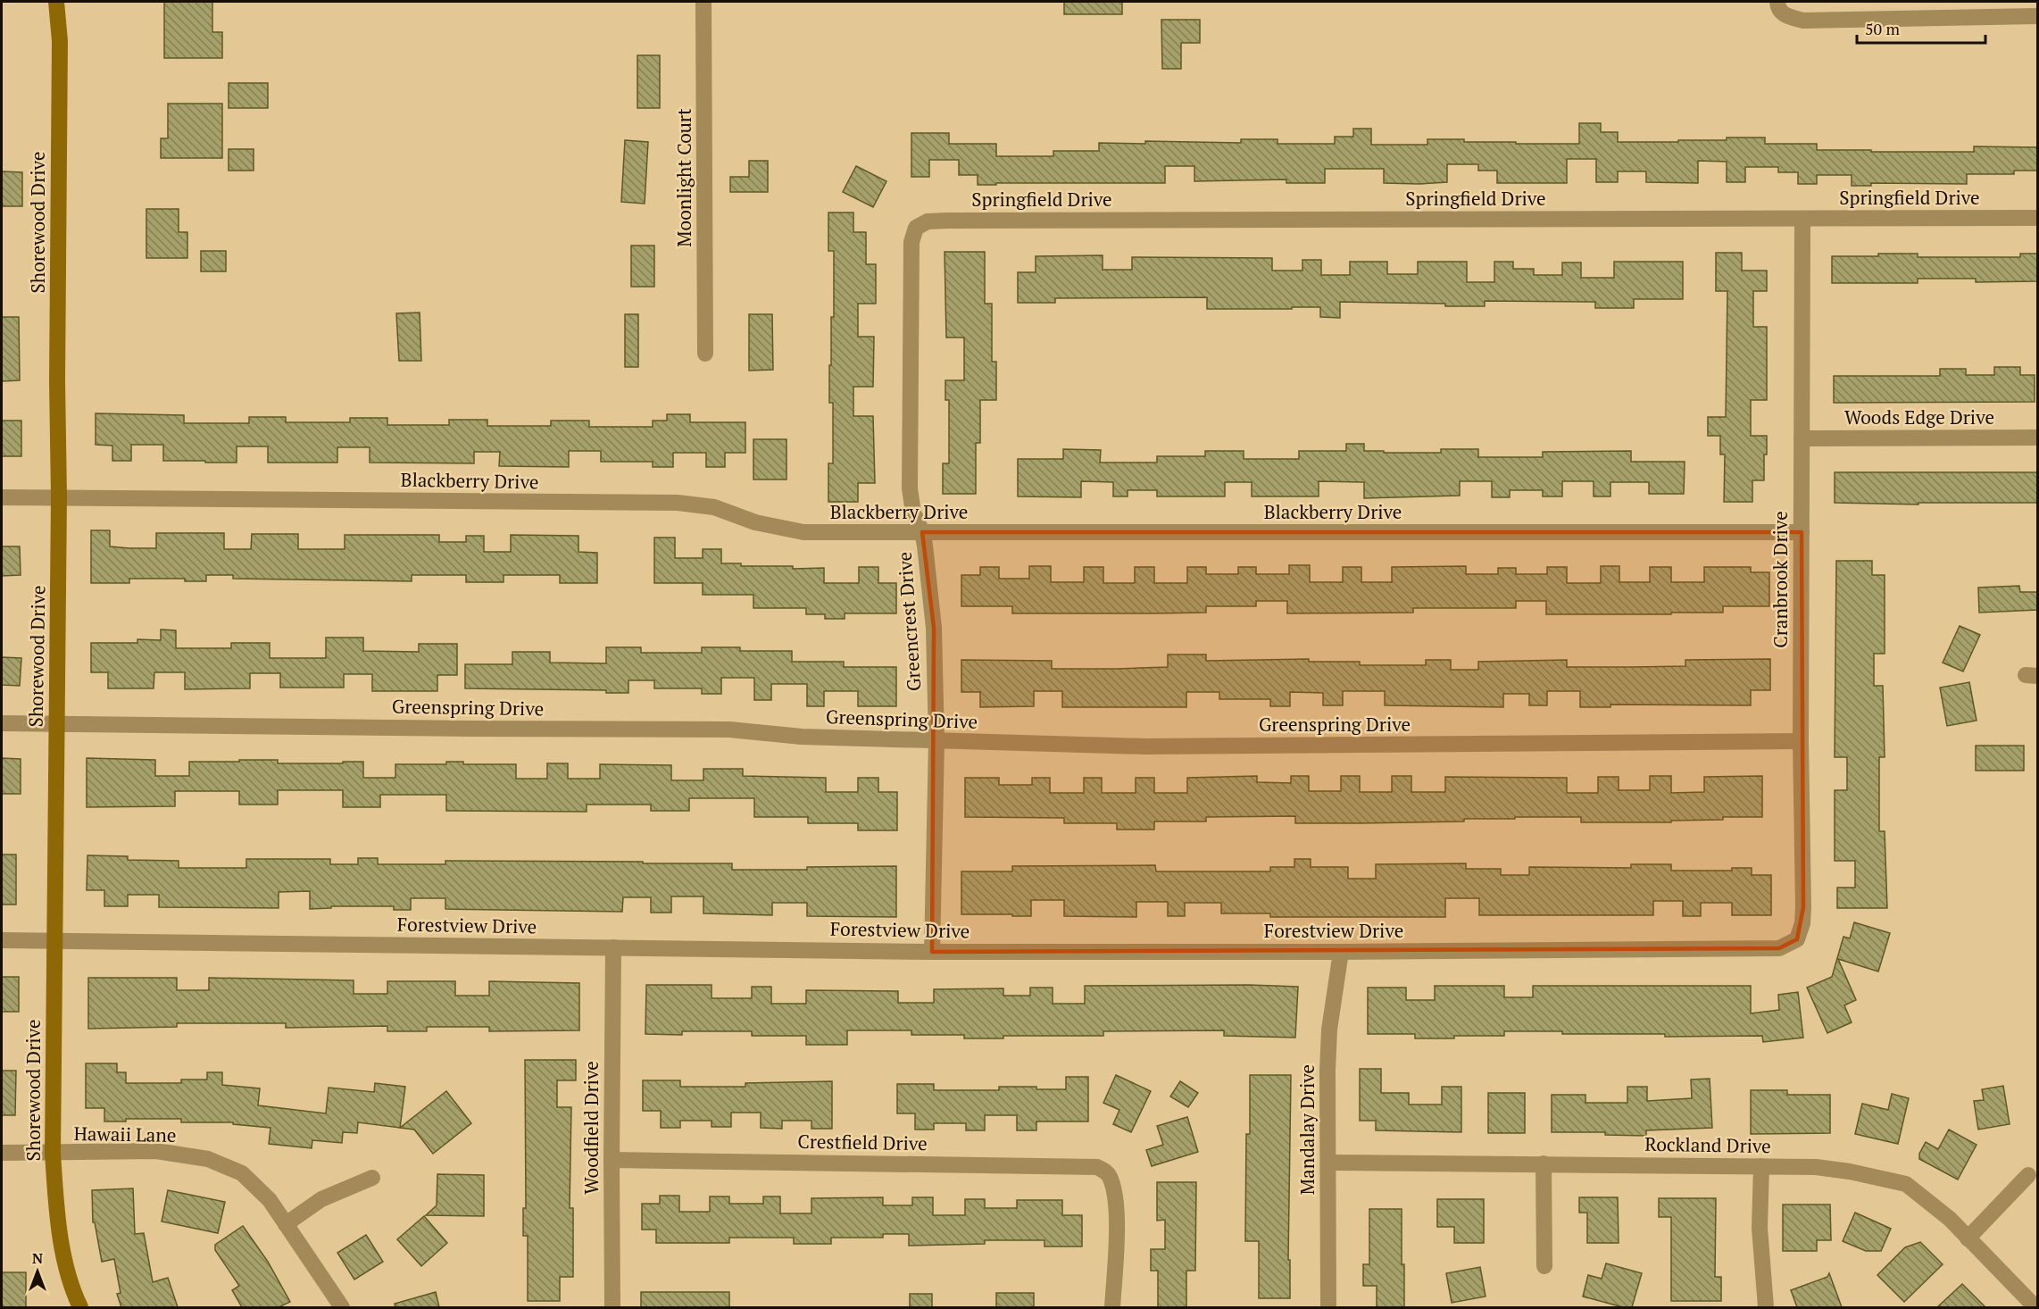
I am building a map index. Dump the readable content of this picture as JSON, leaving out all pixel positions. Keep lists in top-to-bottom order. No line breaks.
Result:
{"streets":{"street":["Moonlight Court","Springfield Drive","Shorewood Drive","Woods Edge Drive","Blackberry Drive","Cranbrook Drive","Greencrest Drive","Greenspring Drive","Forestview Drive","Woodfield Drive","Mandalay Drive","Hawaii Lane","Crestfield Drive","Rockland Drive"]},"crossings":[["Springfield Drive","Cranbrook Drive"],["Springfield Drive","Greencrest Drive"],["Shorewood Drive","Blackberry Drive"],["Shorewood Drive","Greenspring Drive"],["Shorewood Drive","Forestview Drive"],["Shorewood Drive","Hawaii Lane"],["Woods Edge Drive","Cranbrook Drive"],["Blackberry Drive","Cranbrook Drive"],["Blackberry Drive","Greencrest Drive"],["Cranbrook Drive","Greenspring Drive"],["Cranbrook Drive","Forestview Drive"],["Greencrest Drive","Greenspring Drive"],["Greencrest Drive","Forestview Drive"],["Forestview Drive","Woodfield Drive"],["Forestview Drive","Mandalay Drive"],["Woodfield Drive","Crestfield Drive"],["Mandalay Drive","Rockland Drive"]],"scale_bar":"50 m","north":"top"}
